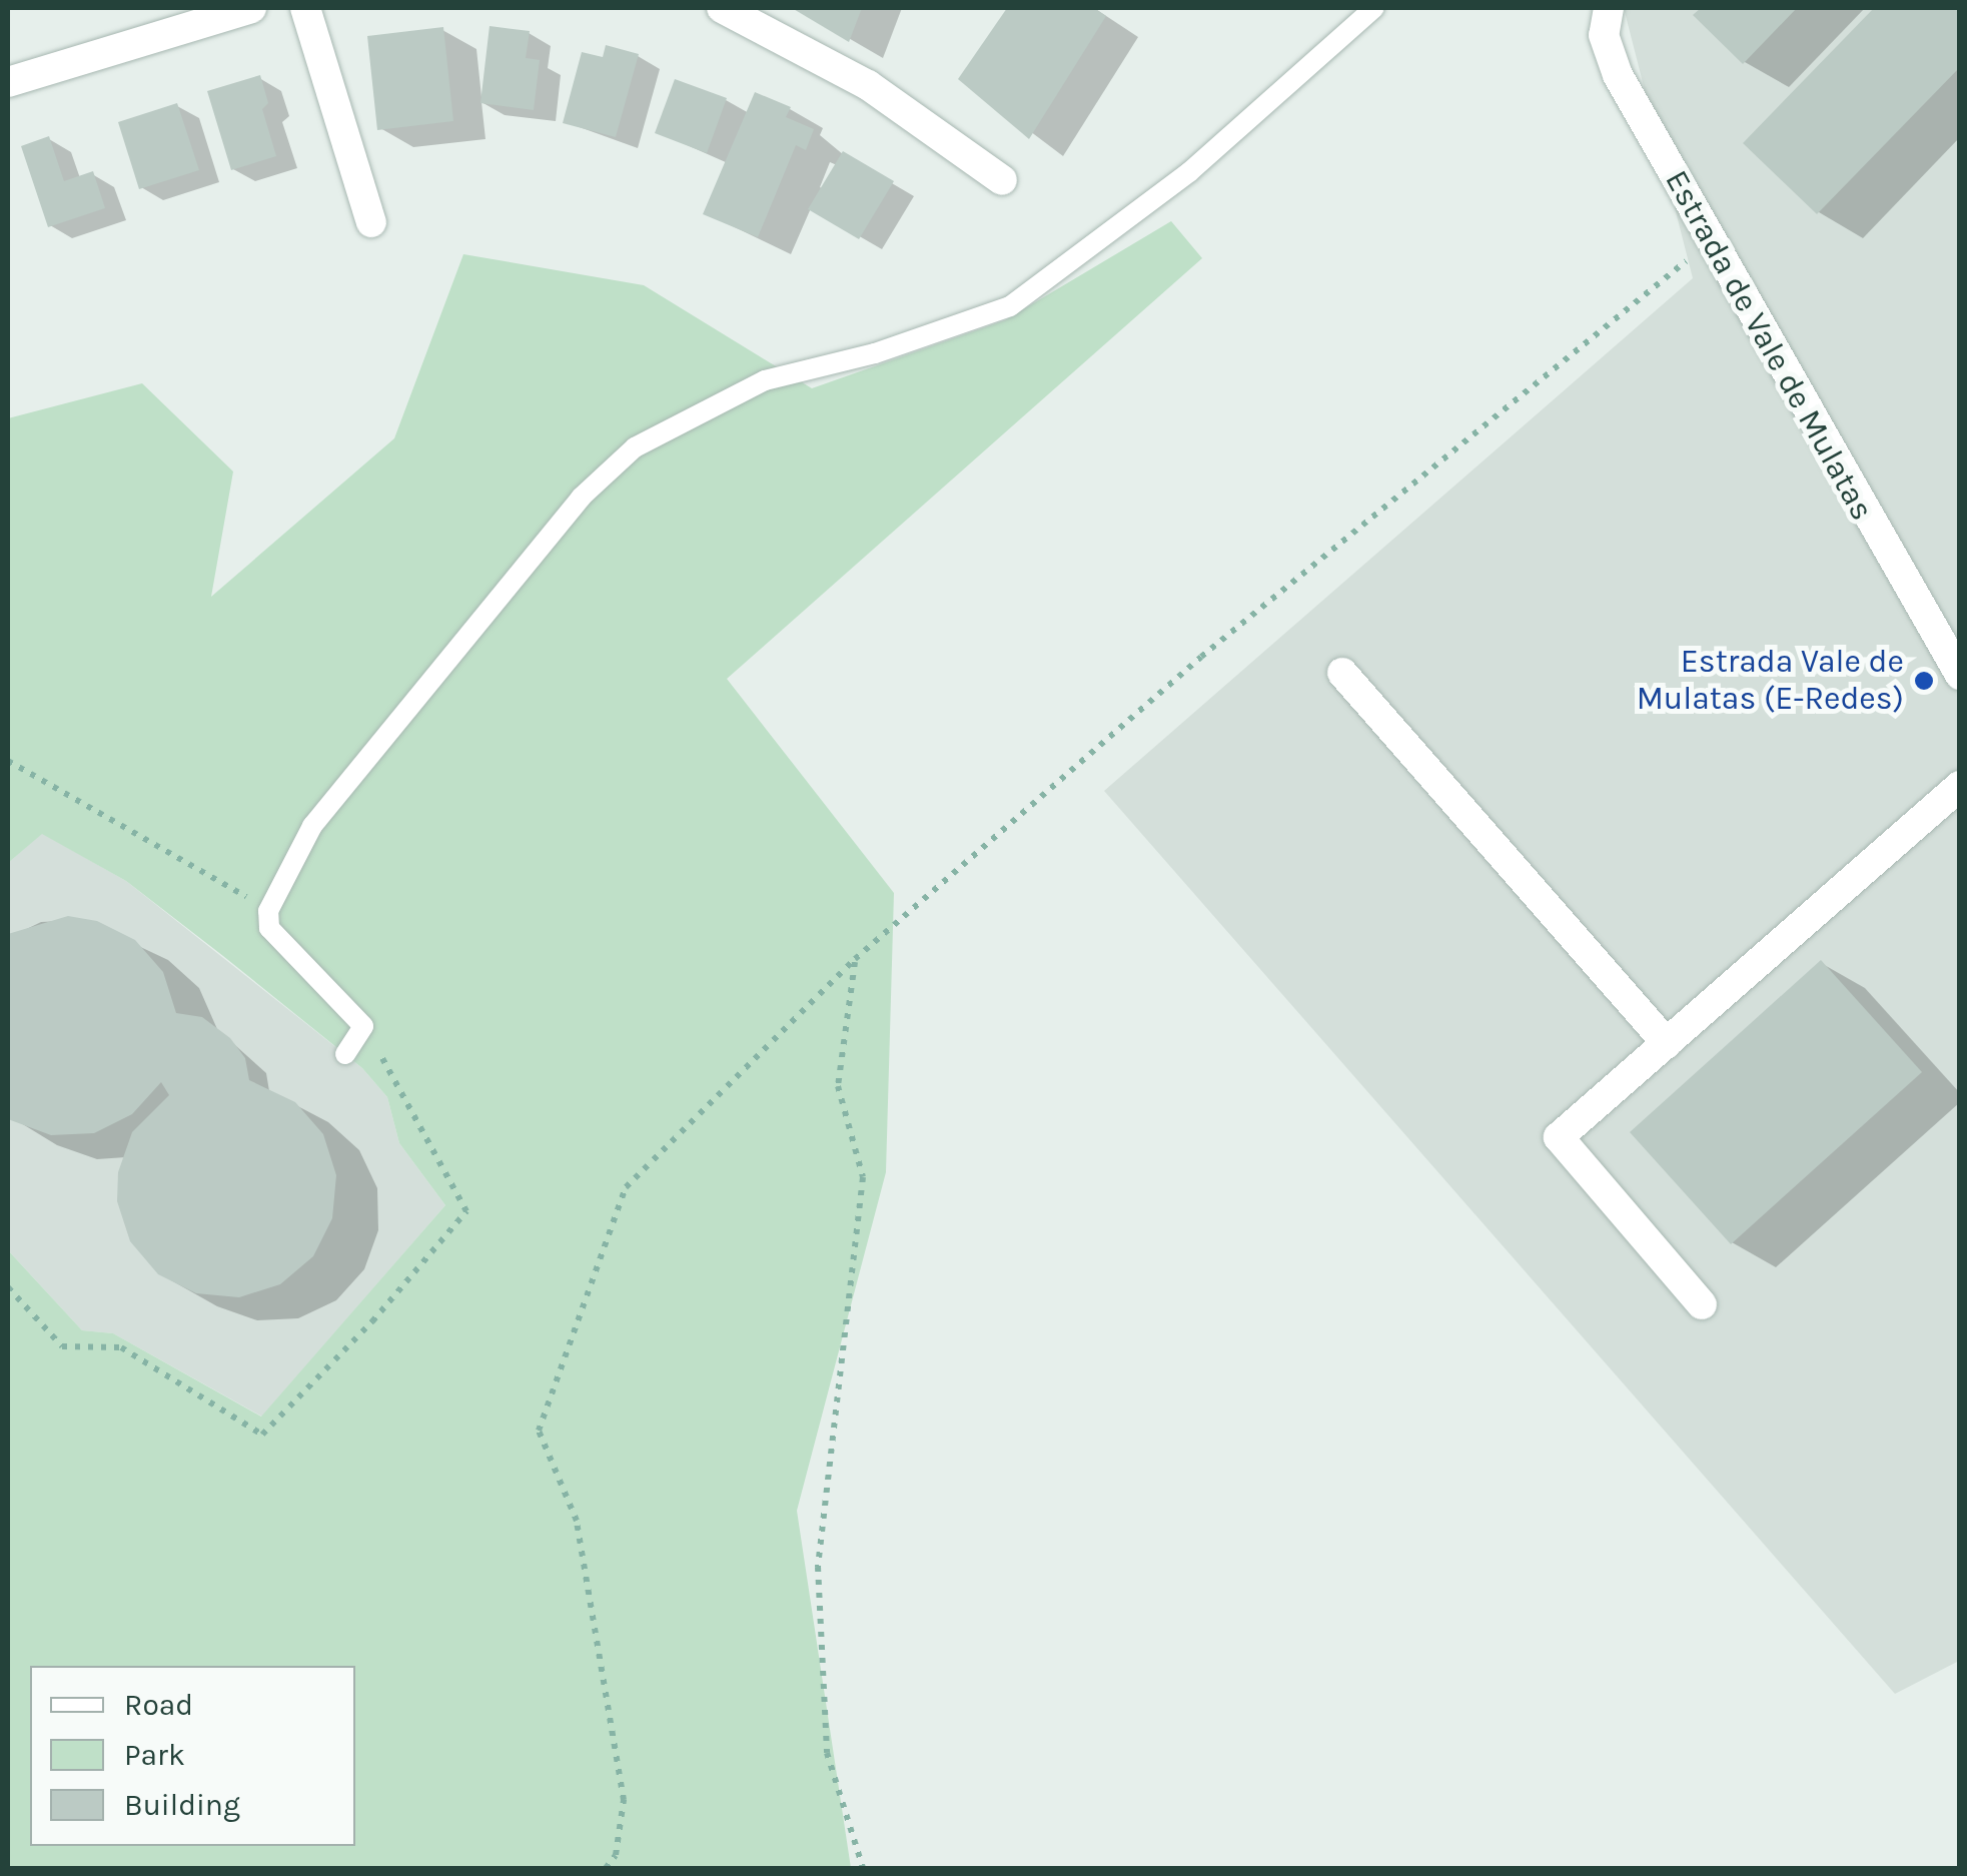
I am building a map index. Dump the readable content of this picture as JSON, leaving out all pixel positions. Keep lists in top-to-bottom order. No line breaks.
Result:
{"streets":{"street":["Estrada de Vale de Mulatas"]},"places":["Estrada Vale de Mulatas (E-Redes)"],"legend":["Road","Park","Building"]}
